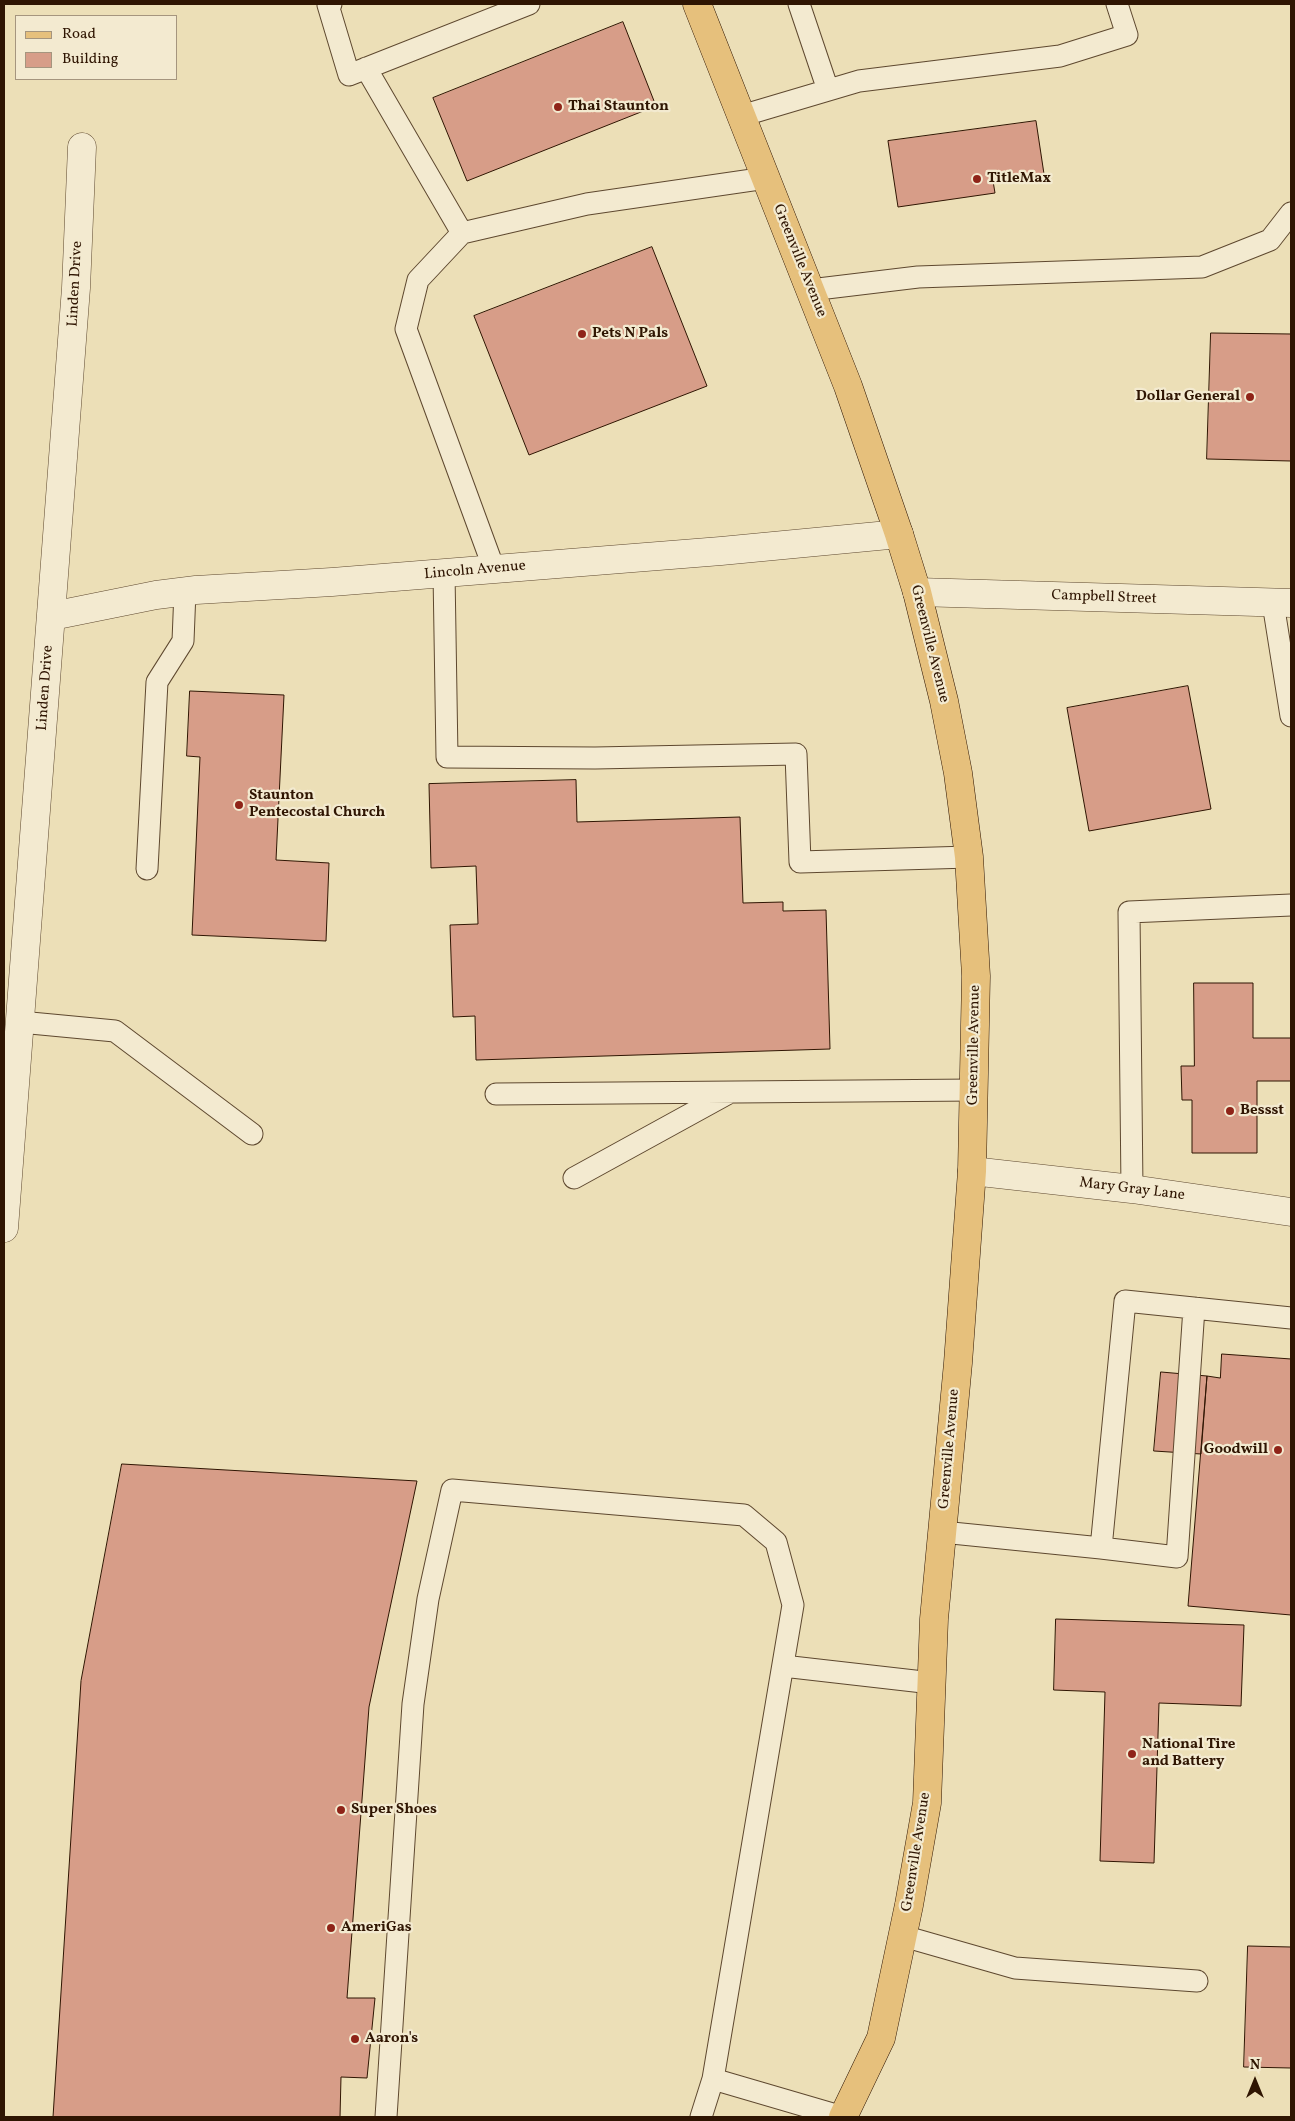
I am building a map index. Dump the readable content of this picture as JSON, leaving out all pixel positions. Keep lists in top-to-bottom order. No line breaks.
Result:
{"streets":{"main road":["Greenville Avenue"],"street":["Linden Drive","Lincoln Avenue","Campbell Street","Mary Gray Lane"]},"crossings":[["Greenville Avenue","Lincoln Avenue"],["Greenville Avenue","Campbell Street"],["Greenville Avenue","Mary Gray Lane"],["Linden Drive","Lincoln Avenue"]],"places":["Thai Staunton","TitleMax","Pets N Pals","Dollar General","Staunton Pentecostal Church","Bessst","Goodwill","National Tire and Battery","Super Shoes","AmeriGas","Aaron's"],"legend":["Road","Building"],"north":"top"}
